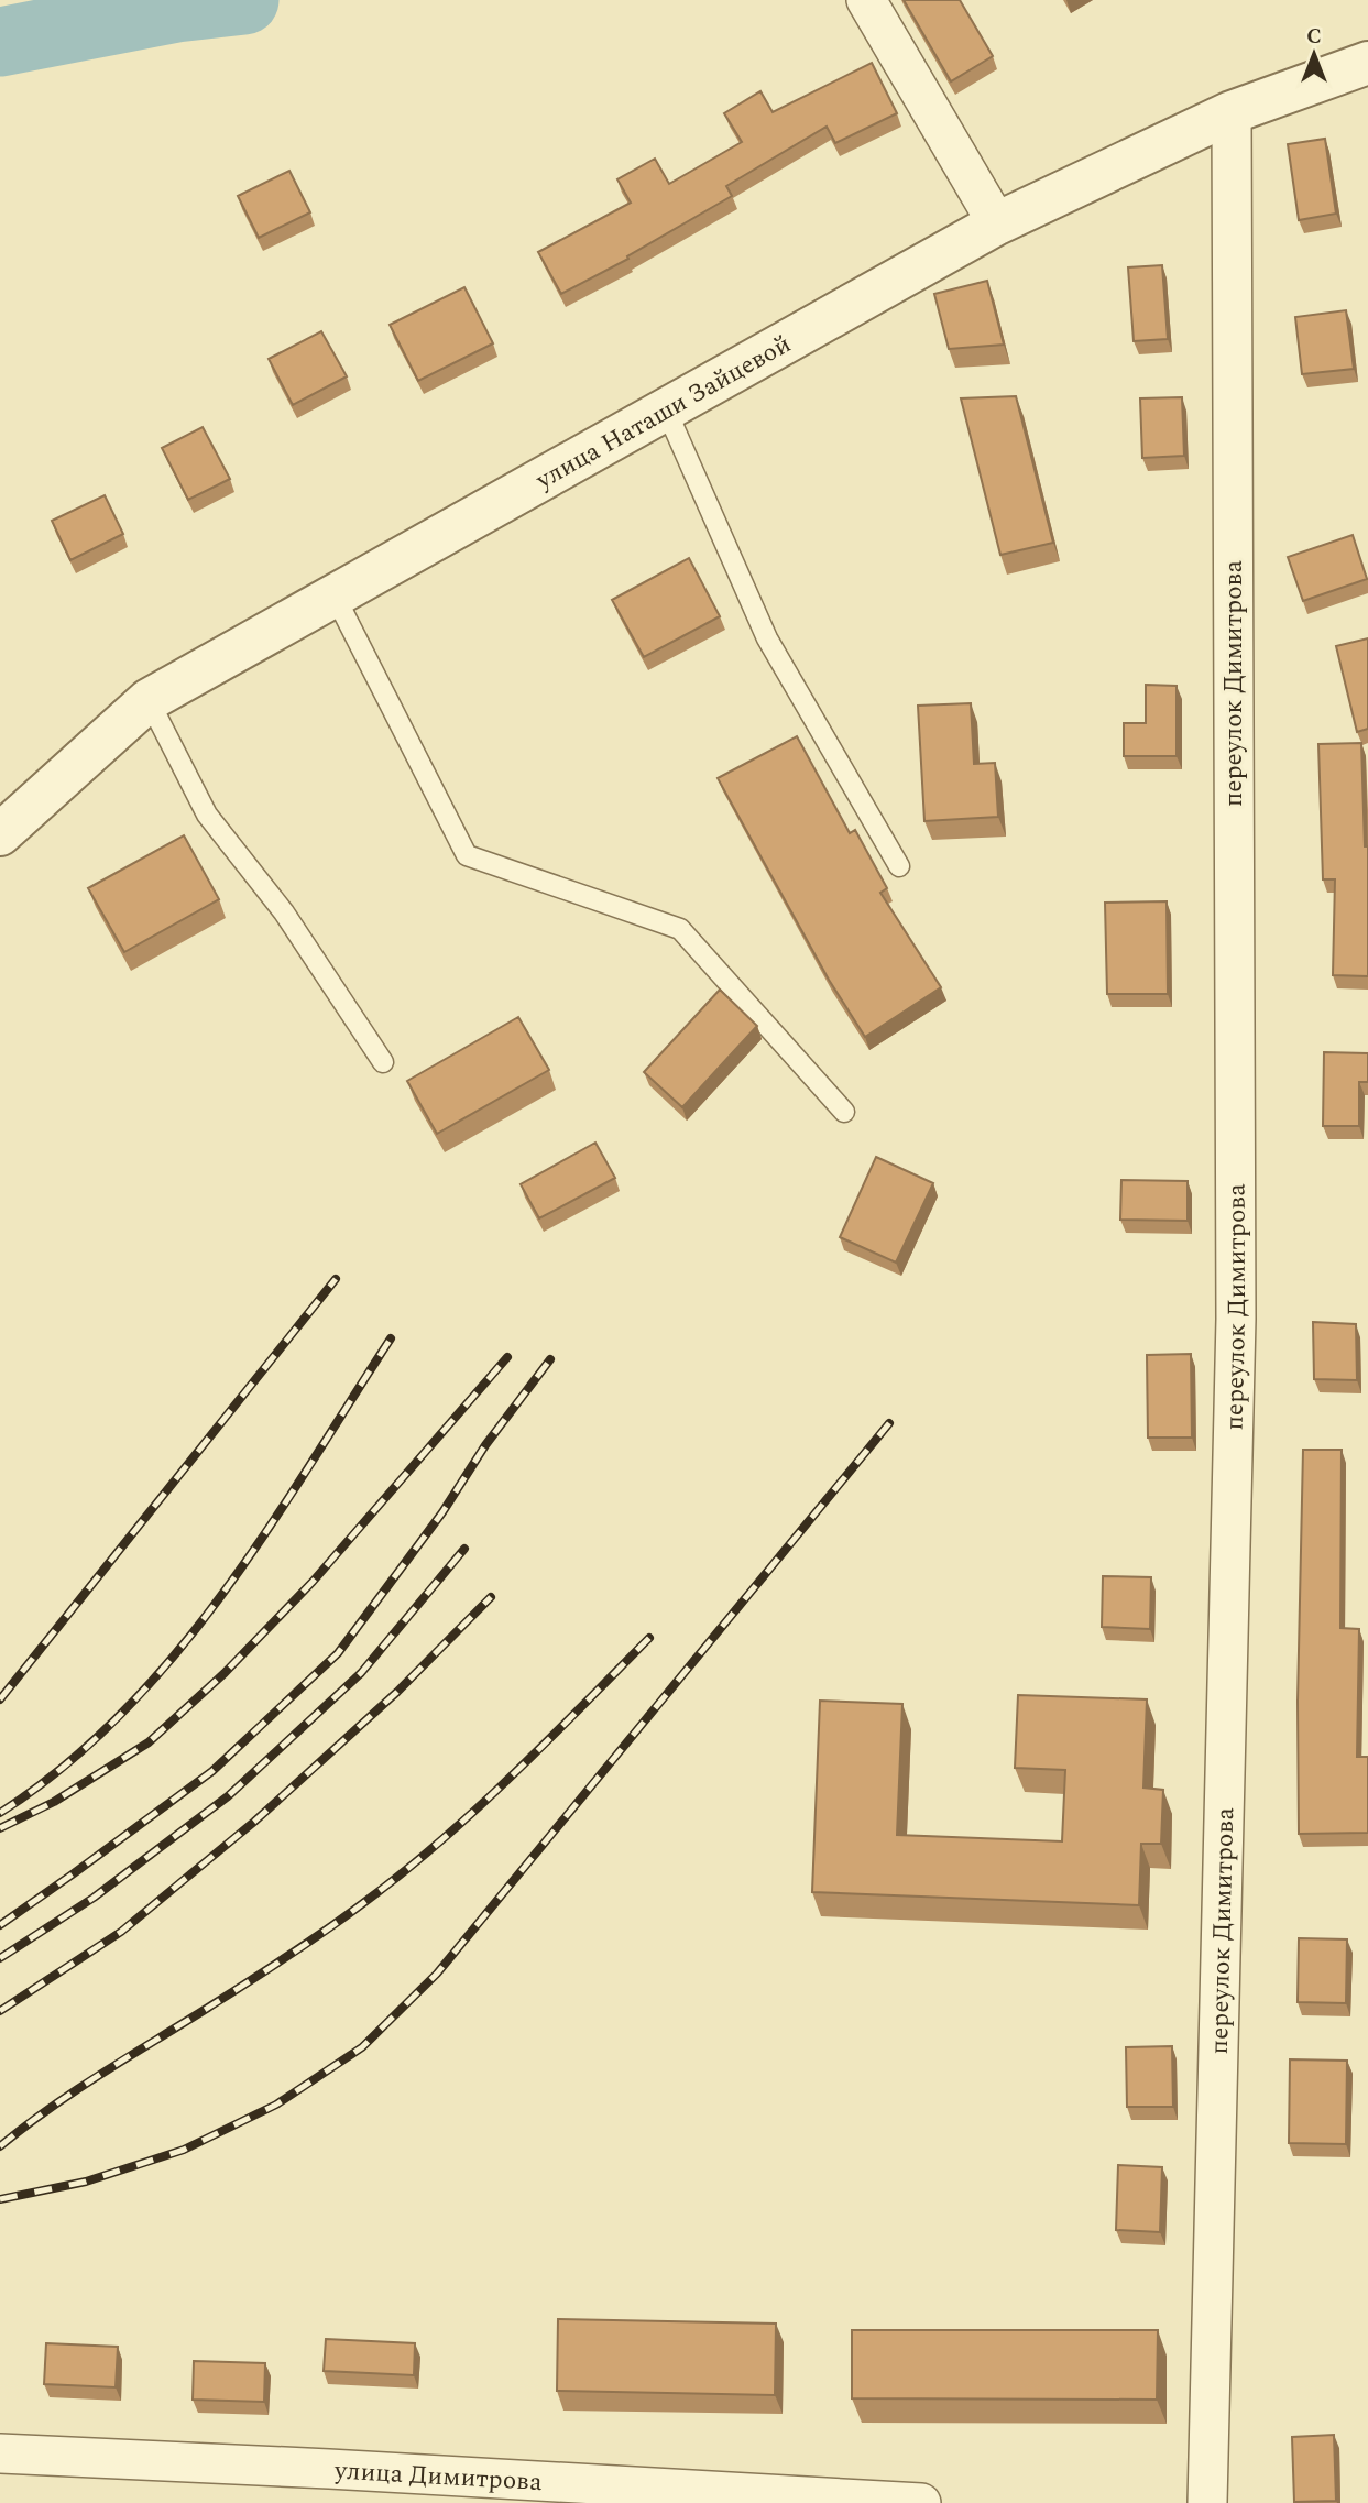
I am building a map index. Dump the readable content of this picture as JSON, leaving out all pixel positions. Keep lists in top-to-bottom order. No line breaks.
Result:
{"streets":{"street":["улица Наташи Зайцевой","переулок Димитрова","улица Димитрова"]},"crossings":[["улица Наташи Зайцевой","переулок Димитрова"]],"north":"top"}
